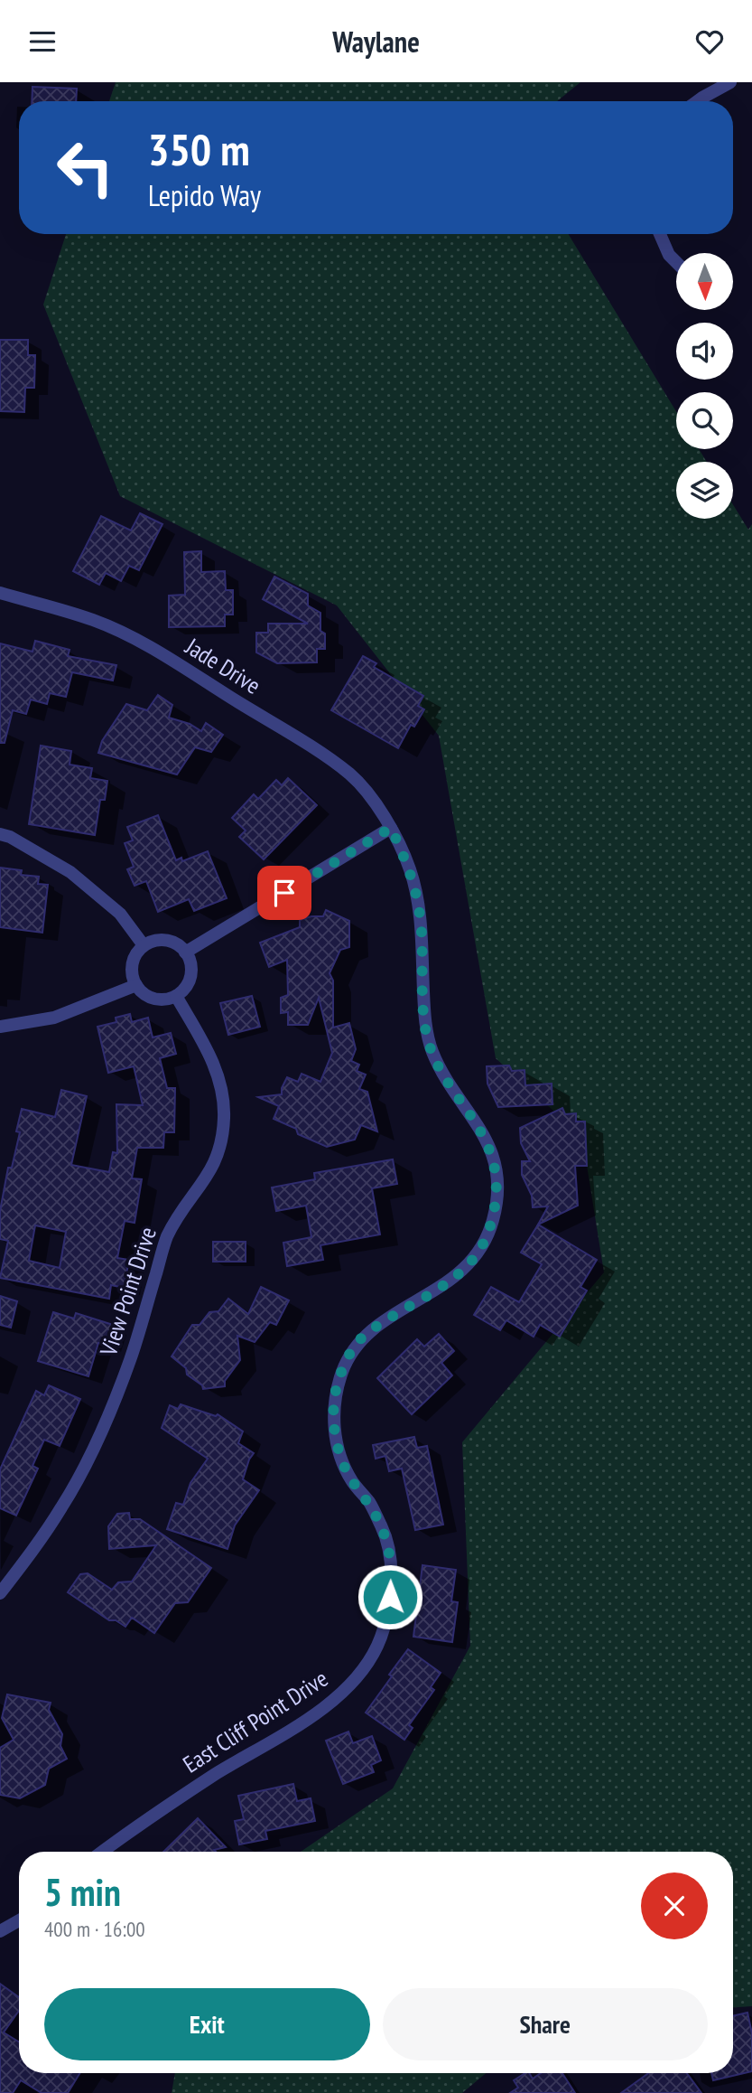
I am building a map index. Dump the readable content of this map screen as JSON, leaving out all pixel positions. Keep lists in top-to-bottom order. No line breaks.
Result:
{"streets":{"street":["Jade Drive","View Point Drive","East Cliff Point Drive"]},"crossings":[["Jade Drive","East Cliff Point Drive"]],"north":"bottom","page":{"header":"Waylane","turn":["350 m","Lepido Way"],"heading":["5 min","400 m · 16:00"],"buttons":["Exit","Share"]}}
